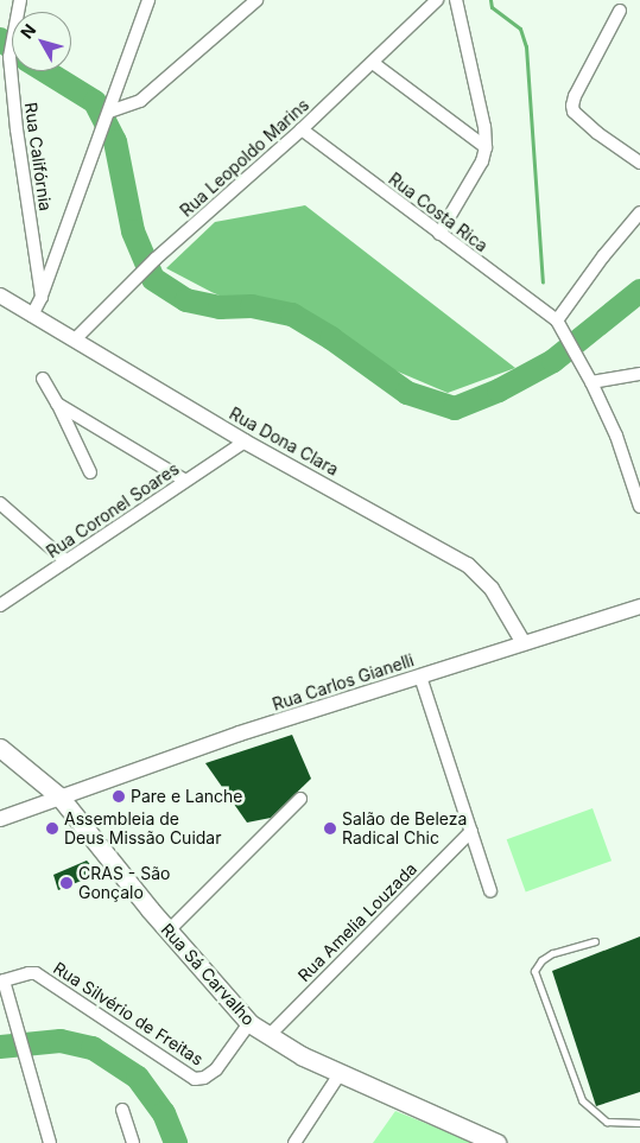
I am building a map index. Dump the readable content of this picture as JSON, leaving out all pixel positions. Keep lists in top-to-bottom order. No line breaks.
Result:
{"streets":{"main road":["Rua Sá Carvalho"],"street":["Rua Califórnia","Rua Leopoldo Marins","Rua Costa Rica","Rua Dona Clara","Rua Coronel Soares","Rua Carlos Gianelli","Rua Amelia Louzada","Rua Silvério de Freitas"]},"crossings":[["Rua Leopoldo Marins","Rua Costa Rica"],["Rua Leopoldo Marins","Rua Dona Clara"],["Rua Dona Clara","Rua Coronel Soares"],["Rua Dona Clara","Rua Carlos Gianelli"],["Rua Carlos Gianelli","Rua Sá Carvalho"],["Rua Amelia Louzada","Rua Sá Carvalho"],["Rua Sá Carvalho","Rua Silvério de Freitas"]],"places":["Pare e Lanche","Assembleia de Deus Missão Cuidar","Salão de Beleza Radical Chic","CRAS - São Gonçalo"],"north":"top left"}
